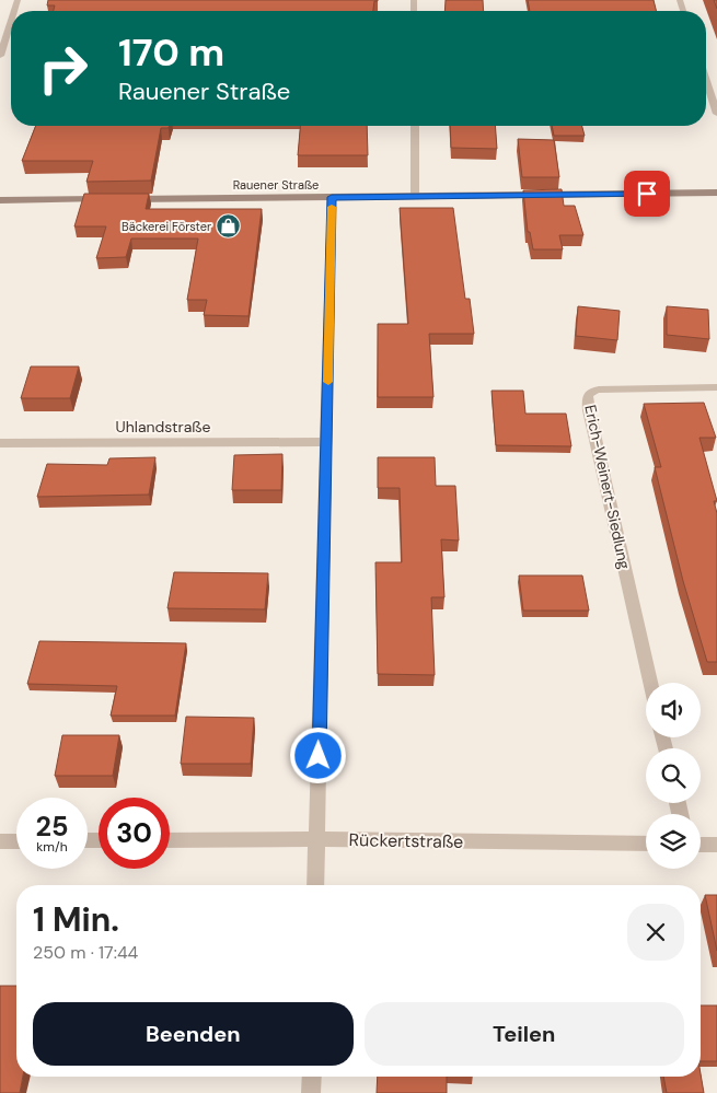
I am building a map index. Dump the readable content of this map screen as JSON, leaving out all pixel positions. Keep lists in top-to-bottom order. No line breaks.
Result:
{"streets":{"main road":["Rauener Straße"],"street":["Uhlandstraße","Erich-Weinert-Siedlung","Rückertstraße"]},"places":{"shop":["Bäckerei Förster"]},"page":{"turn":["170 m","Rauener Straße"],"speed":"25 km/h","limit":"30","heading":["1 Min.","250 m · 17:44"],"buttons":["Beenden","Teilen"]}}
